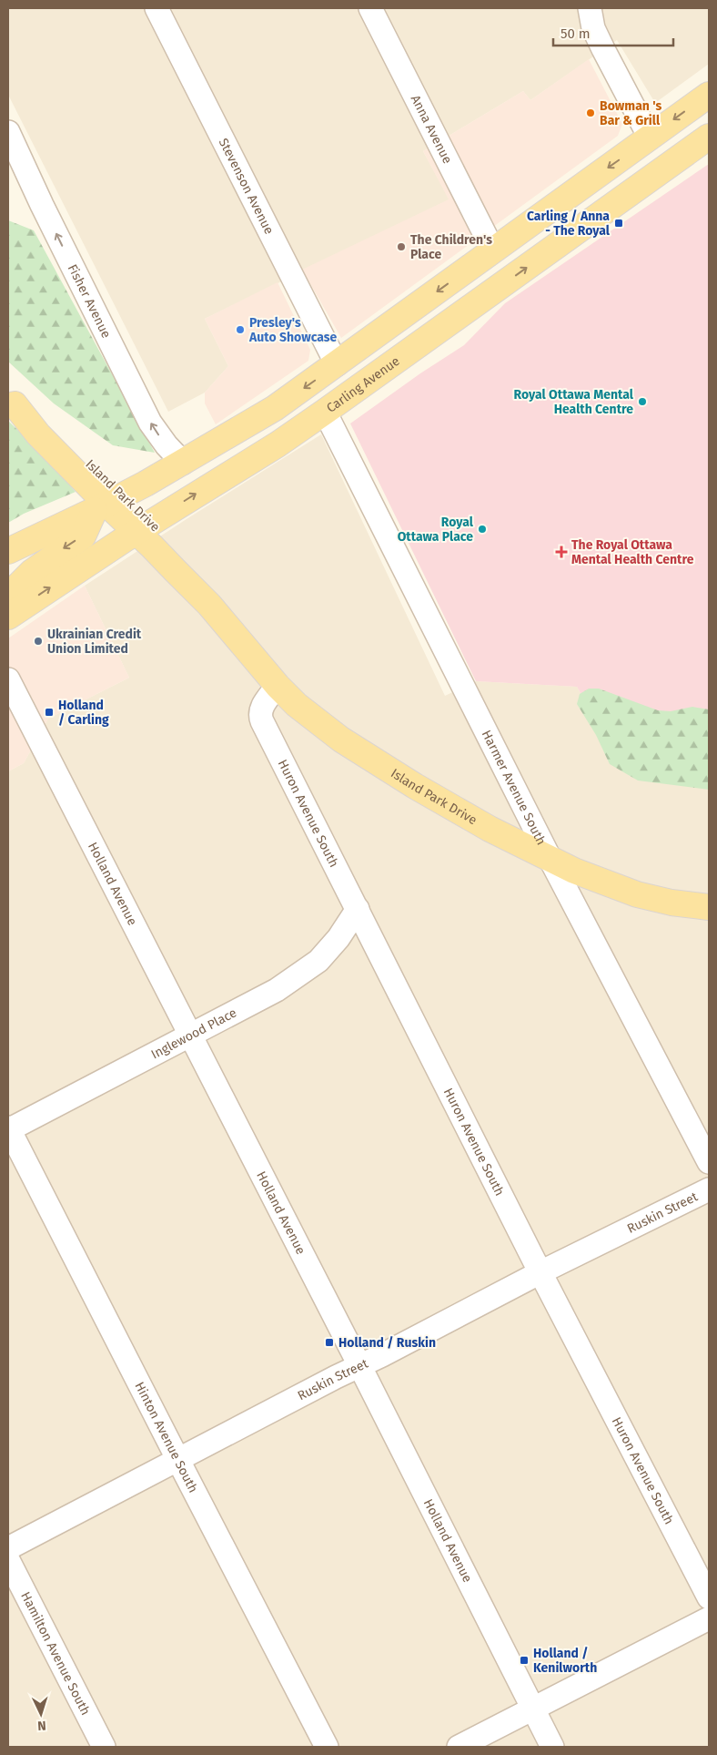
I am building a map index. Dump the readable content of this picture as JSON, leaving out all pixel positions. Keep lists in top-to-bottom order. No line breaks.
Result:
{"streets":{"main road":["Carling Avenue","Island Park Drive"],"street":["Anna Avenue","Stevenson Avenue","Fisher Avenue","Harmer Avenue South","Huron Avenue South","Holland Avenue","Inglewood Place","Ruskin Street","Hinton Avenue South","Hamilton Avenue South"]},"crossings":[["Carling Avenue","Island Park Drive"],["Carling Avenue","Harmer Avenue South"],["Island Park Drive","Harmer Avenue South"],["Island Park Drive","Huron Avenue South"],["Huron Avenue South","Inglewood Place"],["Huron Avenue South","Ruskin Street"],["Holland Avenue","Inglewood Place"],["Holland Avenue","Ruskin Street"],["Inglewood Place","Hinton Avenue South"],["Ruskin Street","Hinton Avenue South"]],"one_way":["Fisher Avenue"],"places":{"other":["Bowman 's Bar & Grill","The Children's Place","Presley's Auto Showcase","Royal Ottawa Mental Health Centre","Royal Ottawa Place","Ukrainian Credit Union Limited"],"transit":["Carling / Anna - The Royal","Holland / Carling","Holland / Ruskin","Holland / Kenilworth"],"health":["The Royal Ottawa Mental Health Centre"]},"scale_bar":"50 m","north":"bottom"}
